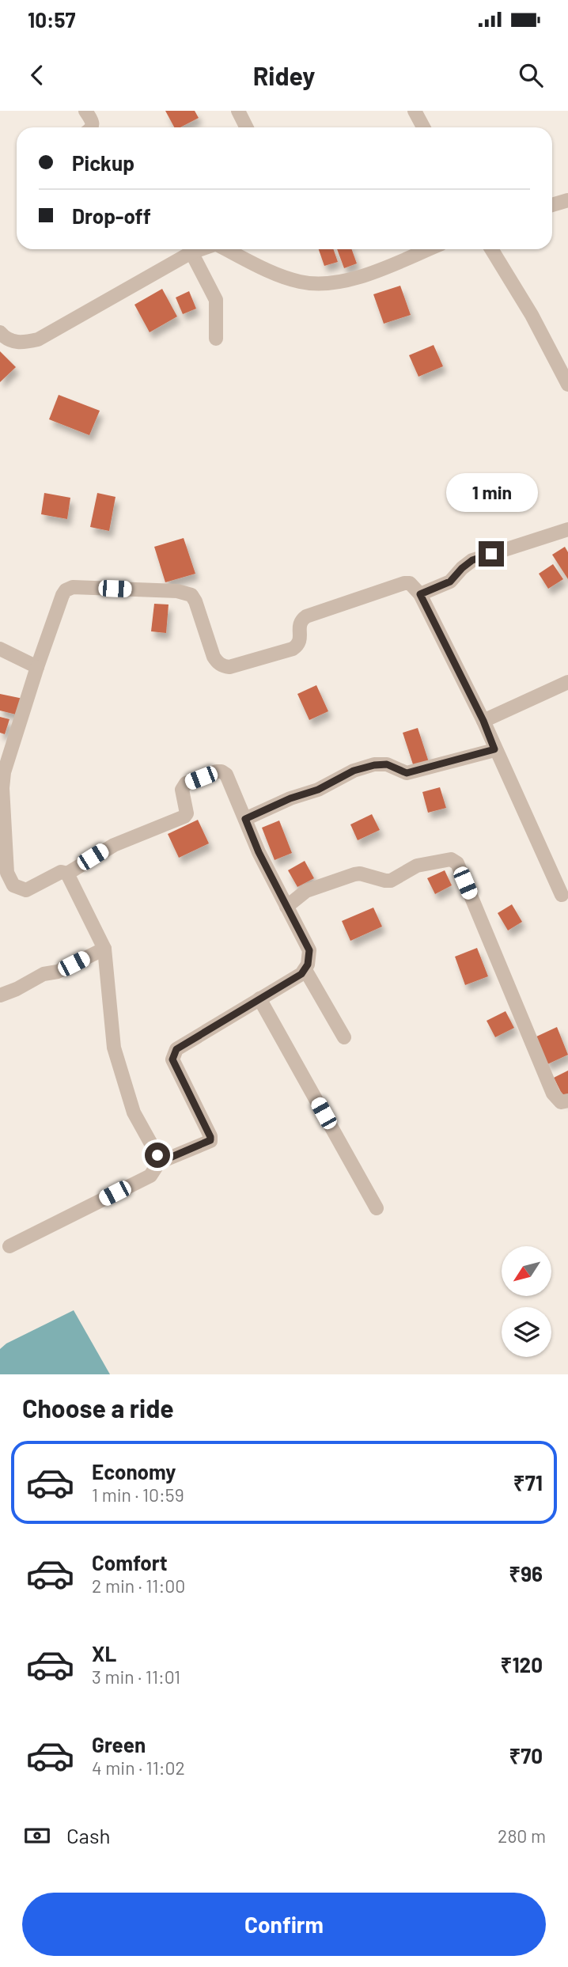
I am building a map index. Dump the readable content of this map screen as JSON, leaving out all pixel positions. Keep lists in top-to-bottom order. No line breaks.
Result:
{"north":"bottom left","page":{"status":"10:57","header":"Ridey","banner":["Pickup","Drop-off"],"bubble":"1 min","heading":"Choose a ride","list":[{"name":"Economy","note":"1 min · 10:59","value":"₹71"},{"name":"Comfort","note":"2 min · 11:00","value":"₹96"},{"name":"XL","note":"3 min · 11:01","value":"₹120"},{"name":"Green","note":"4 min · 11:02","value":"₹70"}],"pay":["Cash","280 m"],"buttons":"Confirm"}}
